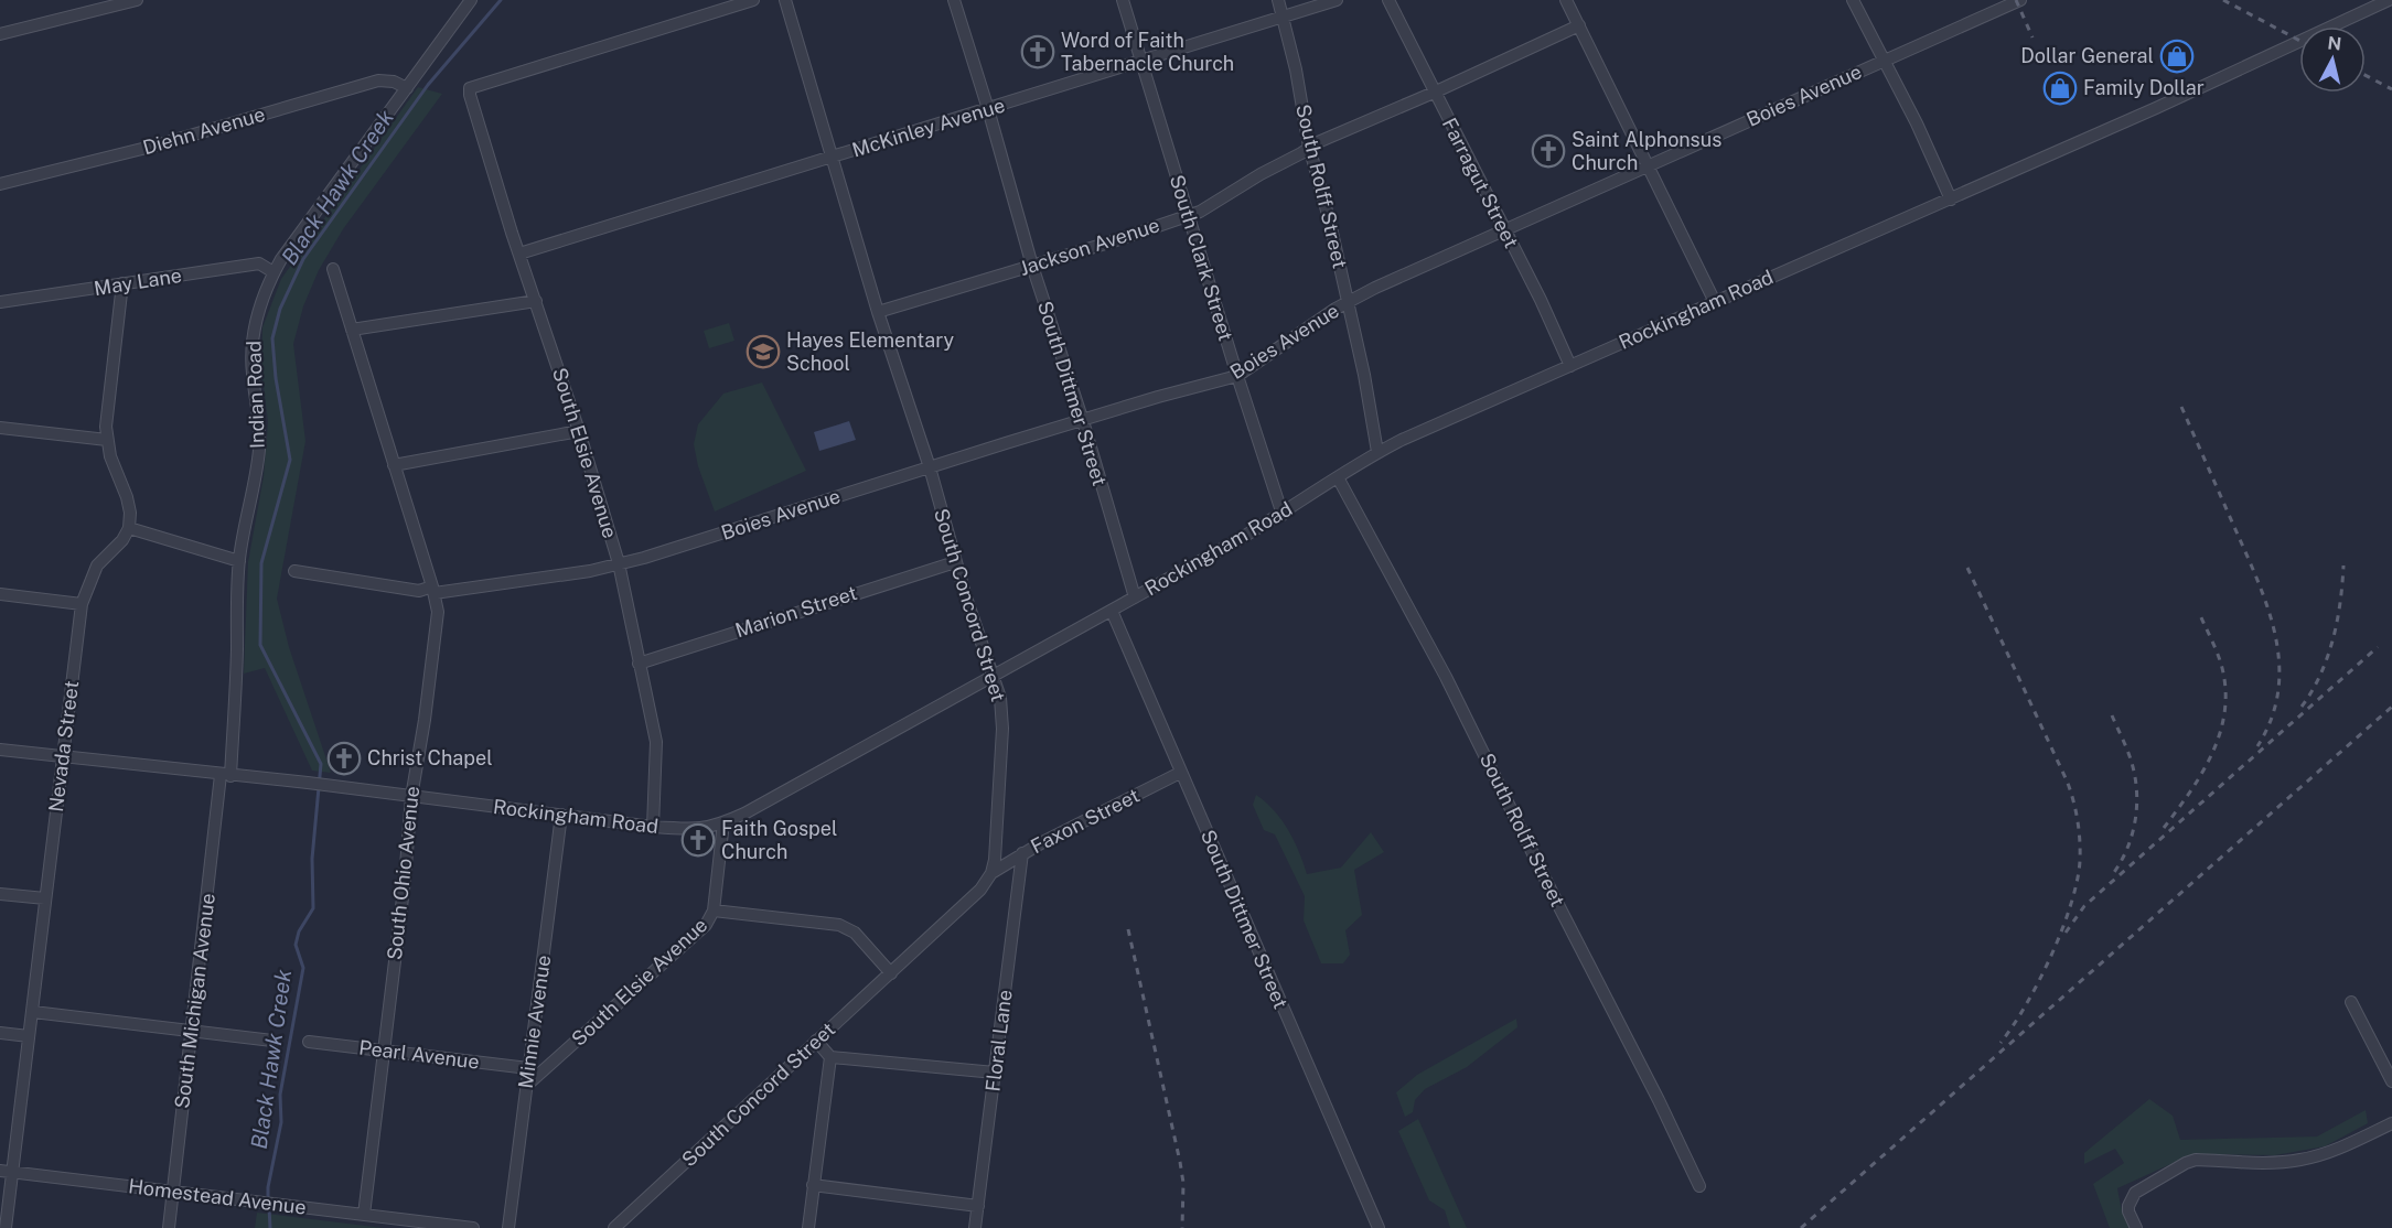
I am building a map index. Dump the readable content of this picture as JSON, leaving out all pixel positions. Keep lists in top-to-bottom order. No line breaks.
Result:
{"streets":{"street":["Boies Avenue","McKinley Avenue","Diehn Avenue","Farragut Street","South Rolff Street","Jackson Avenue","South Clark Street","May Lane","Rockingham Road","South Dittmer Street","Indian Road","South Elsie Avenue","South Concord Street","Marion Street","Nevada Street","Faxon Street","South Ohio Avenue","South Michigan Avenue","Minnie Avenue","Floral Lane","Pearl Avenue","Homestead Avenue"]},"crossings":[["Boies Avenue","Farragut Street"],["Boies Avenue","South Rolff Street"],["Boies Avenue","South Clark Street"],["Boies Avenue","South Dittmer Street"],["Boies Avenue","South Elsie Avenue"],["Boies Avenue","South Concord Street"],["Boies Avenue","South Ohio Avenue"],["McKinley Avenue","South Rolff Street"],["McKinley Avenue","South Clark Street"],["McKinley Avenue","South Dittmer Street"],["McKinley Avenue","South Elsie Avenue"],["McKinley Avenue","South Concord Street"],["Diehn Avenue","Indian Road"],["Farragut Street","Jackson Avenue"],["Farragut Street","Rockingham Road"],["South Rolff Street","Jackson Avenue"],["South Rolff Street","Rockingham Road"],["Jackson Avenue","South Clark Street"],["Jackson Avenue","South Dittmer Street"],["Jackson Avenue","South Concord Street"],["South Clark Street","Rockingham Road"],["May Lane","Indian Road"],["Rockingham Road","South Dittmer Street"],["Rockingham Road","Indian Road"],["Rockingham Road","South Elsie Avenue"],["Rockingham Road","South Concord Street"],["Rockingham Road","Nevada Street"],["Rockingham Road","South Ohio Avenue"],["Rockingham Road","South Michigan Avenue"],["Rockingham Road","Minnie Avenue"],["South Dittmer Street","Faxon Street"],["Indian Road","South Michigan Avenue"],["South Elsie Avenue","Marion Street"],["South Elsie Avenue","Minnie Avenue"],["South Concord Street","Marion Street"],["South Concord Street","Faxon Street"],["Nevada Street","Homestead Avenue"],["Faxon Street","Floral Lane"],["South Ohio Avenue","Pearl Avenue"],["South Ohio Avenue","Homestead Avenue"],["South Michigan Avenue","Homestead Avenue"],["Minnie Avenue","Pearl Avenue"]],"water":["Black Hawk Creek"],"places":{"church":["Word of Faith Tabernacle Church","Saint Alphonsus Church","Christ Chapel","Faith Gospel Church"],"shop":["Dollar General","Family Dollar"],"school or university":["Hayes Elementary School"]},"north":"top"}
